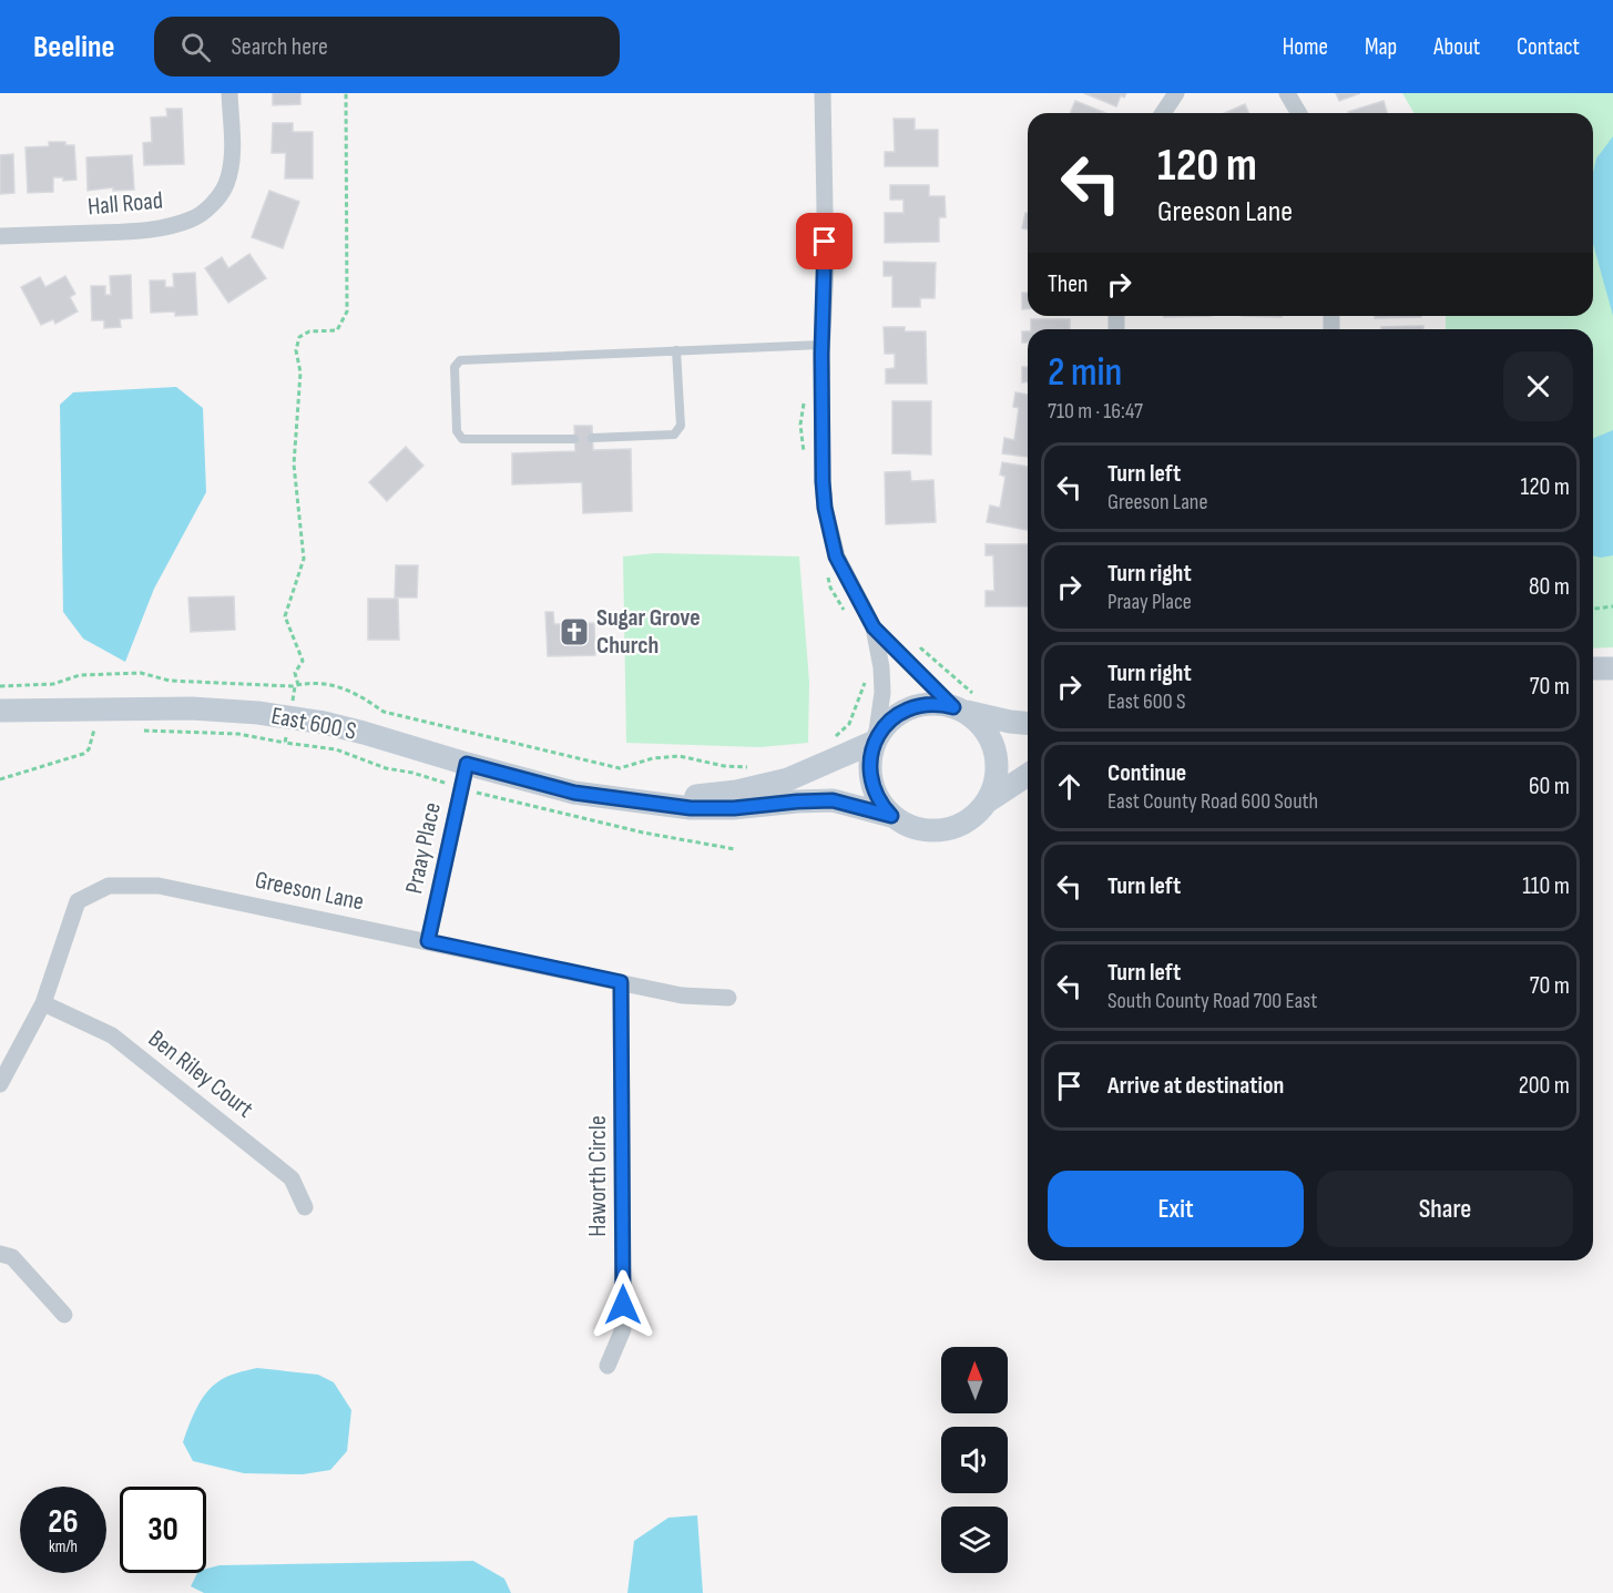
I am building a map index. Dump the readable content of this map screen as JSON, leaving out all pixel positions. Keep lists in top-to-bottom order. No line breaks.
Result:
{"streets":{"street":["Hall Road","East 600 S","Praay Place","Greeson Lane","Ben Riley Court","Haworth Circle"]},"crossings":[["East 600 S","Praay Place"],["Praay Place","Greeson Lane"],["Greeson Lane","Ben Riley Court"],["Greeson Lane","Haworth Circle"]],"places":{"church":["Sugar Grove Church"]},"north":"top","page":{"header":"Beeline","search":"Search here","nav":["Home","Map","About","Contact"],"turn":["120 m","Greeson Lane"],"then":"Then","heading":["2 min","710 m · 16:47"],"list":[{"name":"Turn left","note":"Greeson Lane","value":"120 m"},{"name":"Turn right","note":"Praay Place","value":"80 m"},{"name":"Turn right","note":"East 600 S","value":"70 m"},{"name":"Continue","note":"East County Road 600 South","value":"60 m"},{"name":"Turn left","value":"110 m"},{"name":"Turn left","note":"South County Road 700 East","value":"70 m"},{"name":"Arrive at destination","value":"200 m"}],"buttons":["Exit","Share"],"speed":"26 km/h","limit":"30"}}
